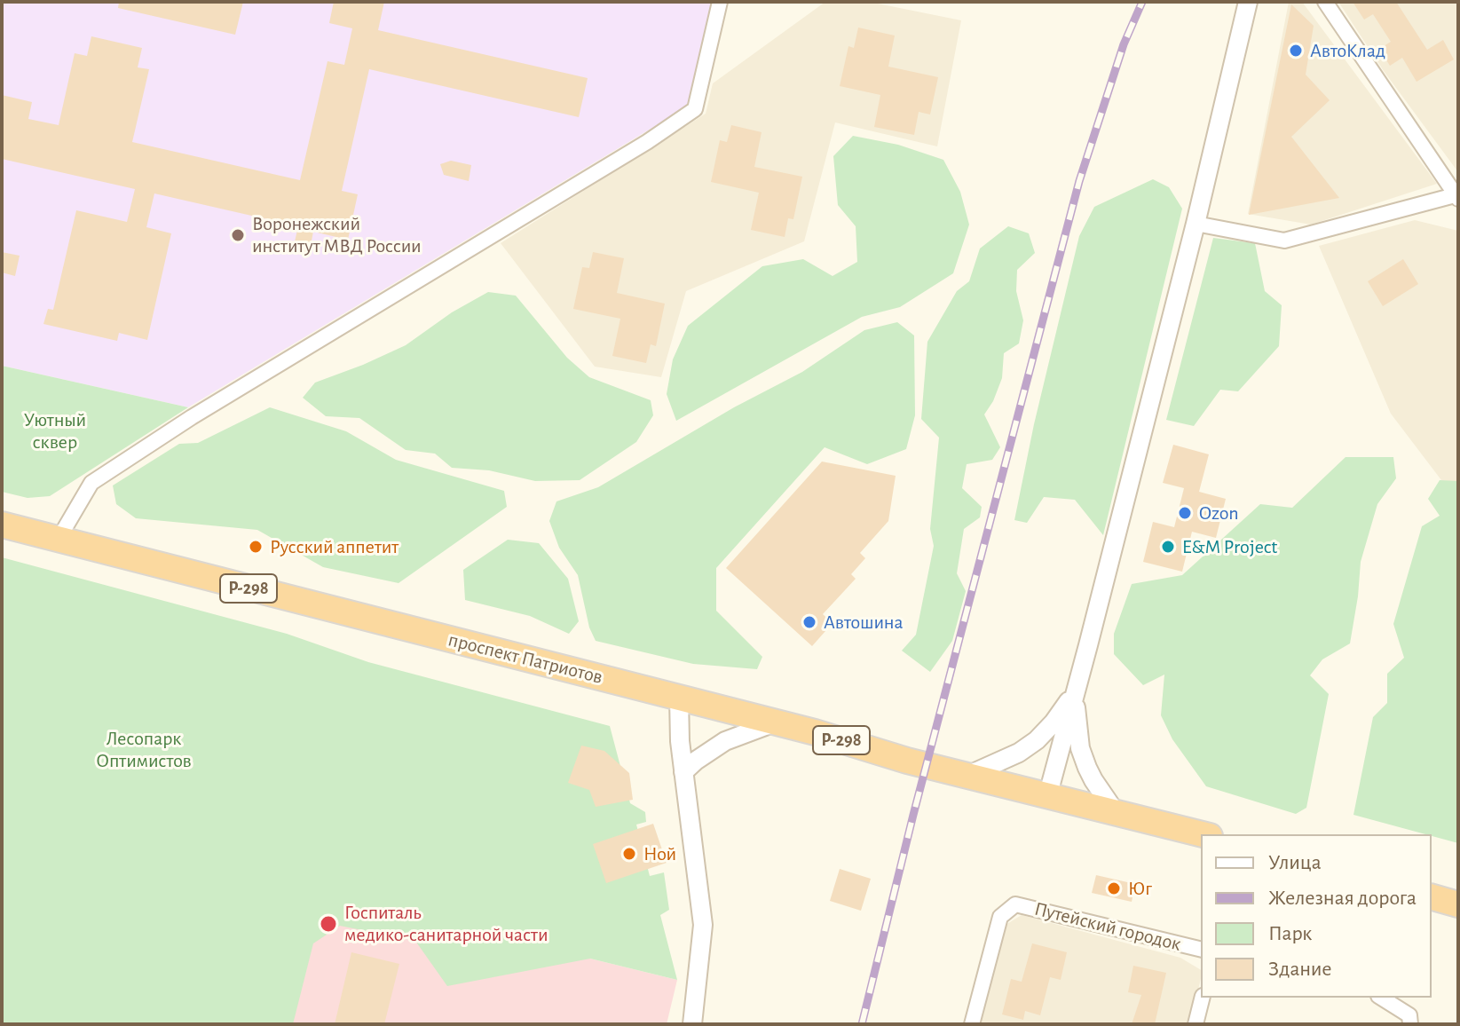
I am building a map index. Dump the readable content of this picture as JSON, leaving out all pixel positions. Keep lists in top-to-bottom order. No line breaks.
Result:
{"streets":{"highway":["Р-298","проспект Патриотов"],"street":["Путейский городок"]},"crossings":[["Р-298","проспект Патриотов"]],"parks":["Уютный сквер","Лесопарк Оптимистов"],"places":["АвтоКлад","Воронежский институт МВД России","Ozon","Русский аппетит","E&M Project","Автошина","Ной","Юг","Госпиталь медико-санитарной части"],"legend":["Улица","Железная дорога","Парк","Здание"]}
